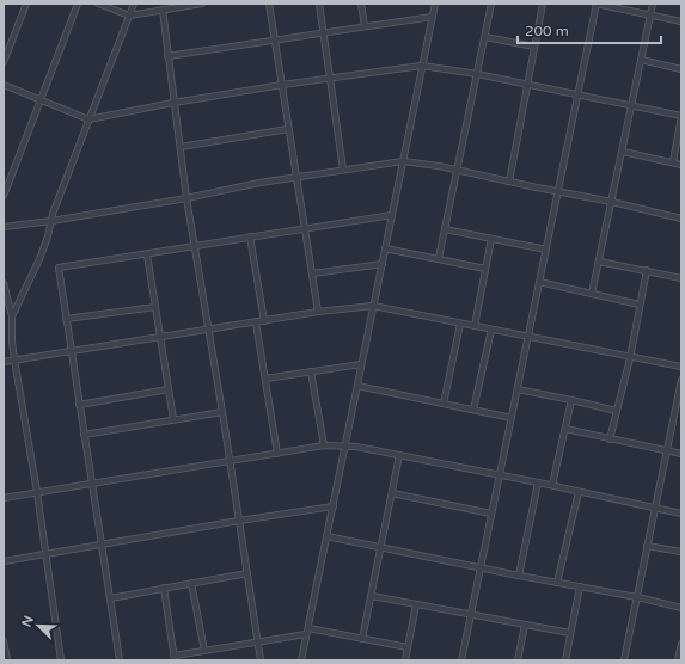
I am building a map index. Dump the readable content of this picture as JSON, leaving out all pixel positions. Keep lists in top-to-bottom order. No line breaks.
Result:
{"scale_bar":"200 m","north":"top left"}
